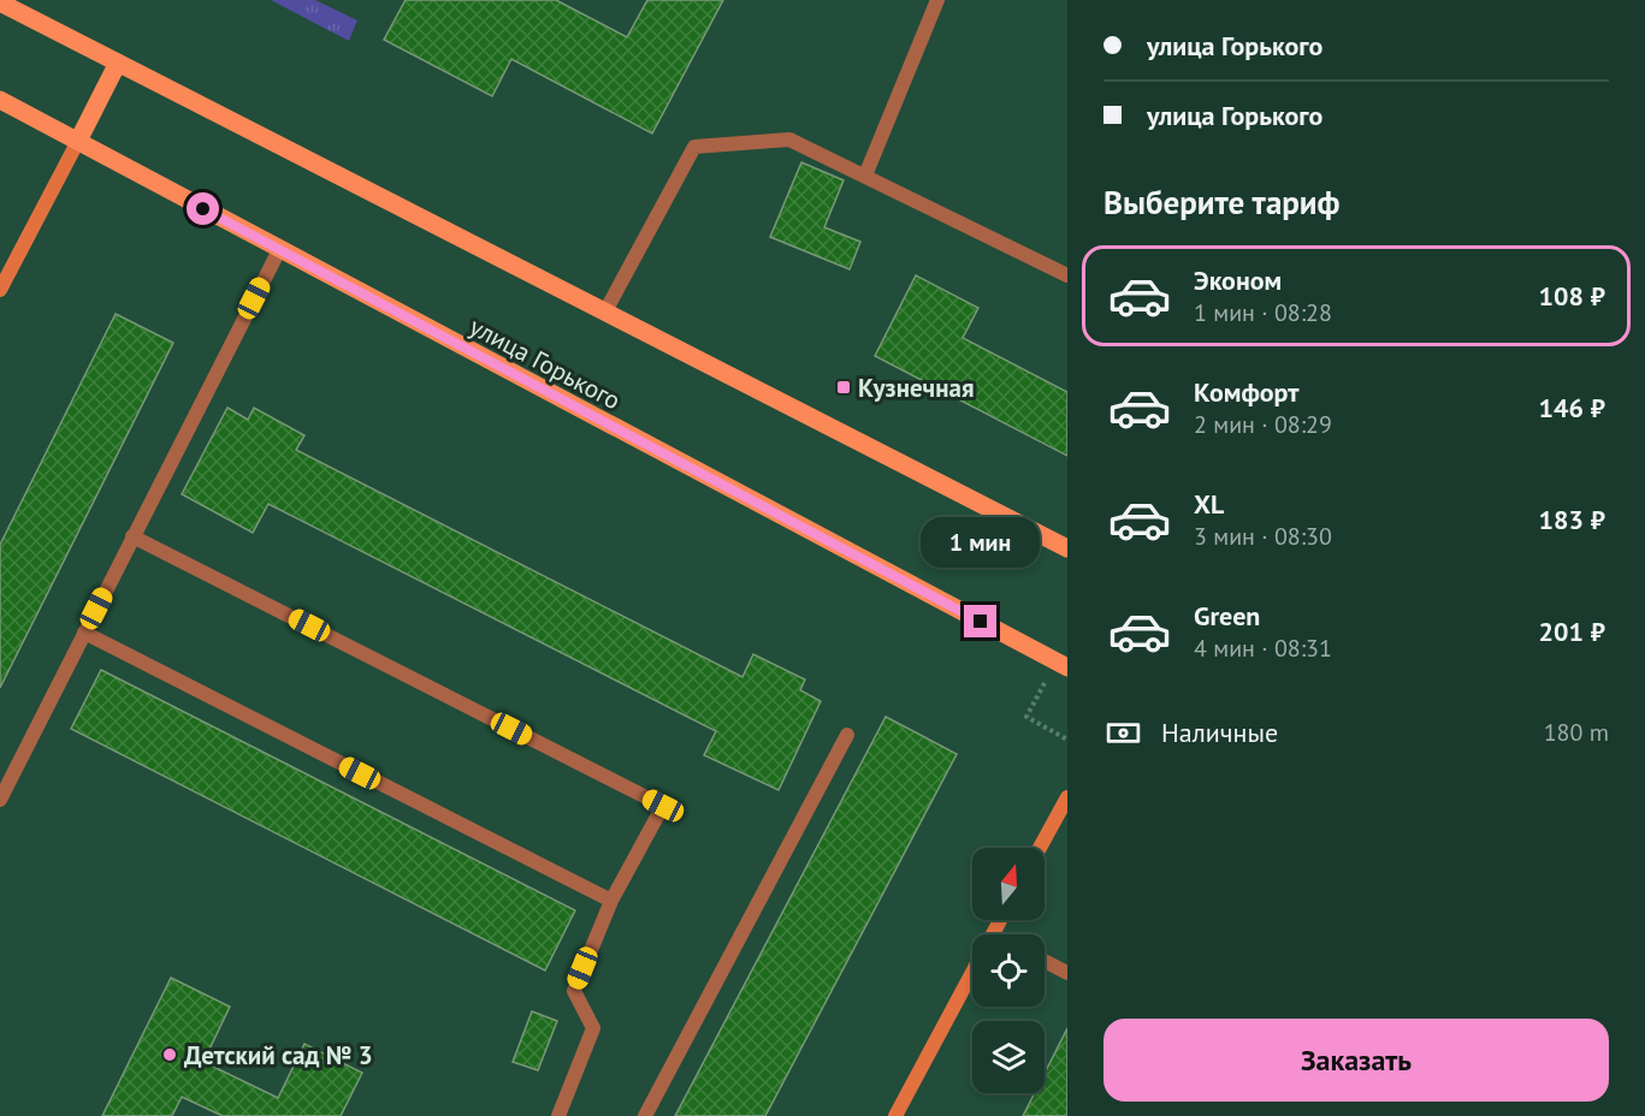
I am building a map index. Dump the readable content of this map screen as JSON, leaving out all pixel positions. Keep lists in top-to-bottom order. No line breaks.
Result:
{"streets":{"main road":["улица Горького"]},"places":{"transit":["Кузнечная"],"other":["Детский сад № 3"]},"north":"top","page":{"banner":["улица Горького","улица Горького"],"heading":"Выберите тариф","list":[{"name":"Эконом","note":"1 мин · 08:28","value":"108 ₽"},{"name":"Комфорт","note":"2 мин · 08:29","value":"146 ₽"},{"name":"XL","note":"3 мин · 08:30","value":"183 ₽"},{"name":"Green","note":"4 мин · 08:31","value":"201 ₽"}],"bubble":"1 мин","pay":["Наличные","180 m"],"buttons":"Заказать"}}
